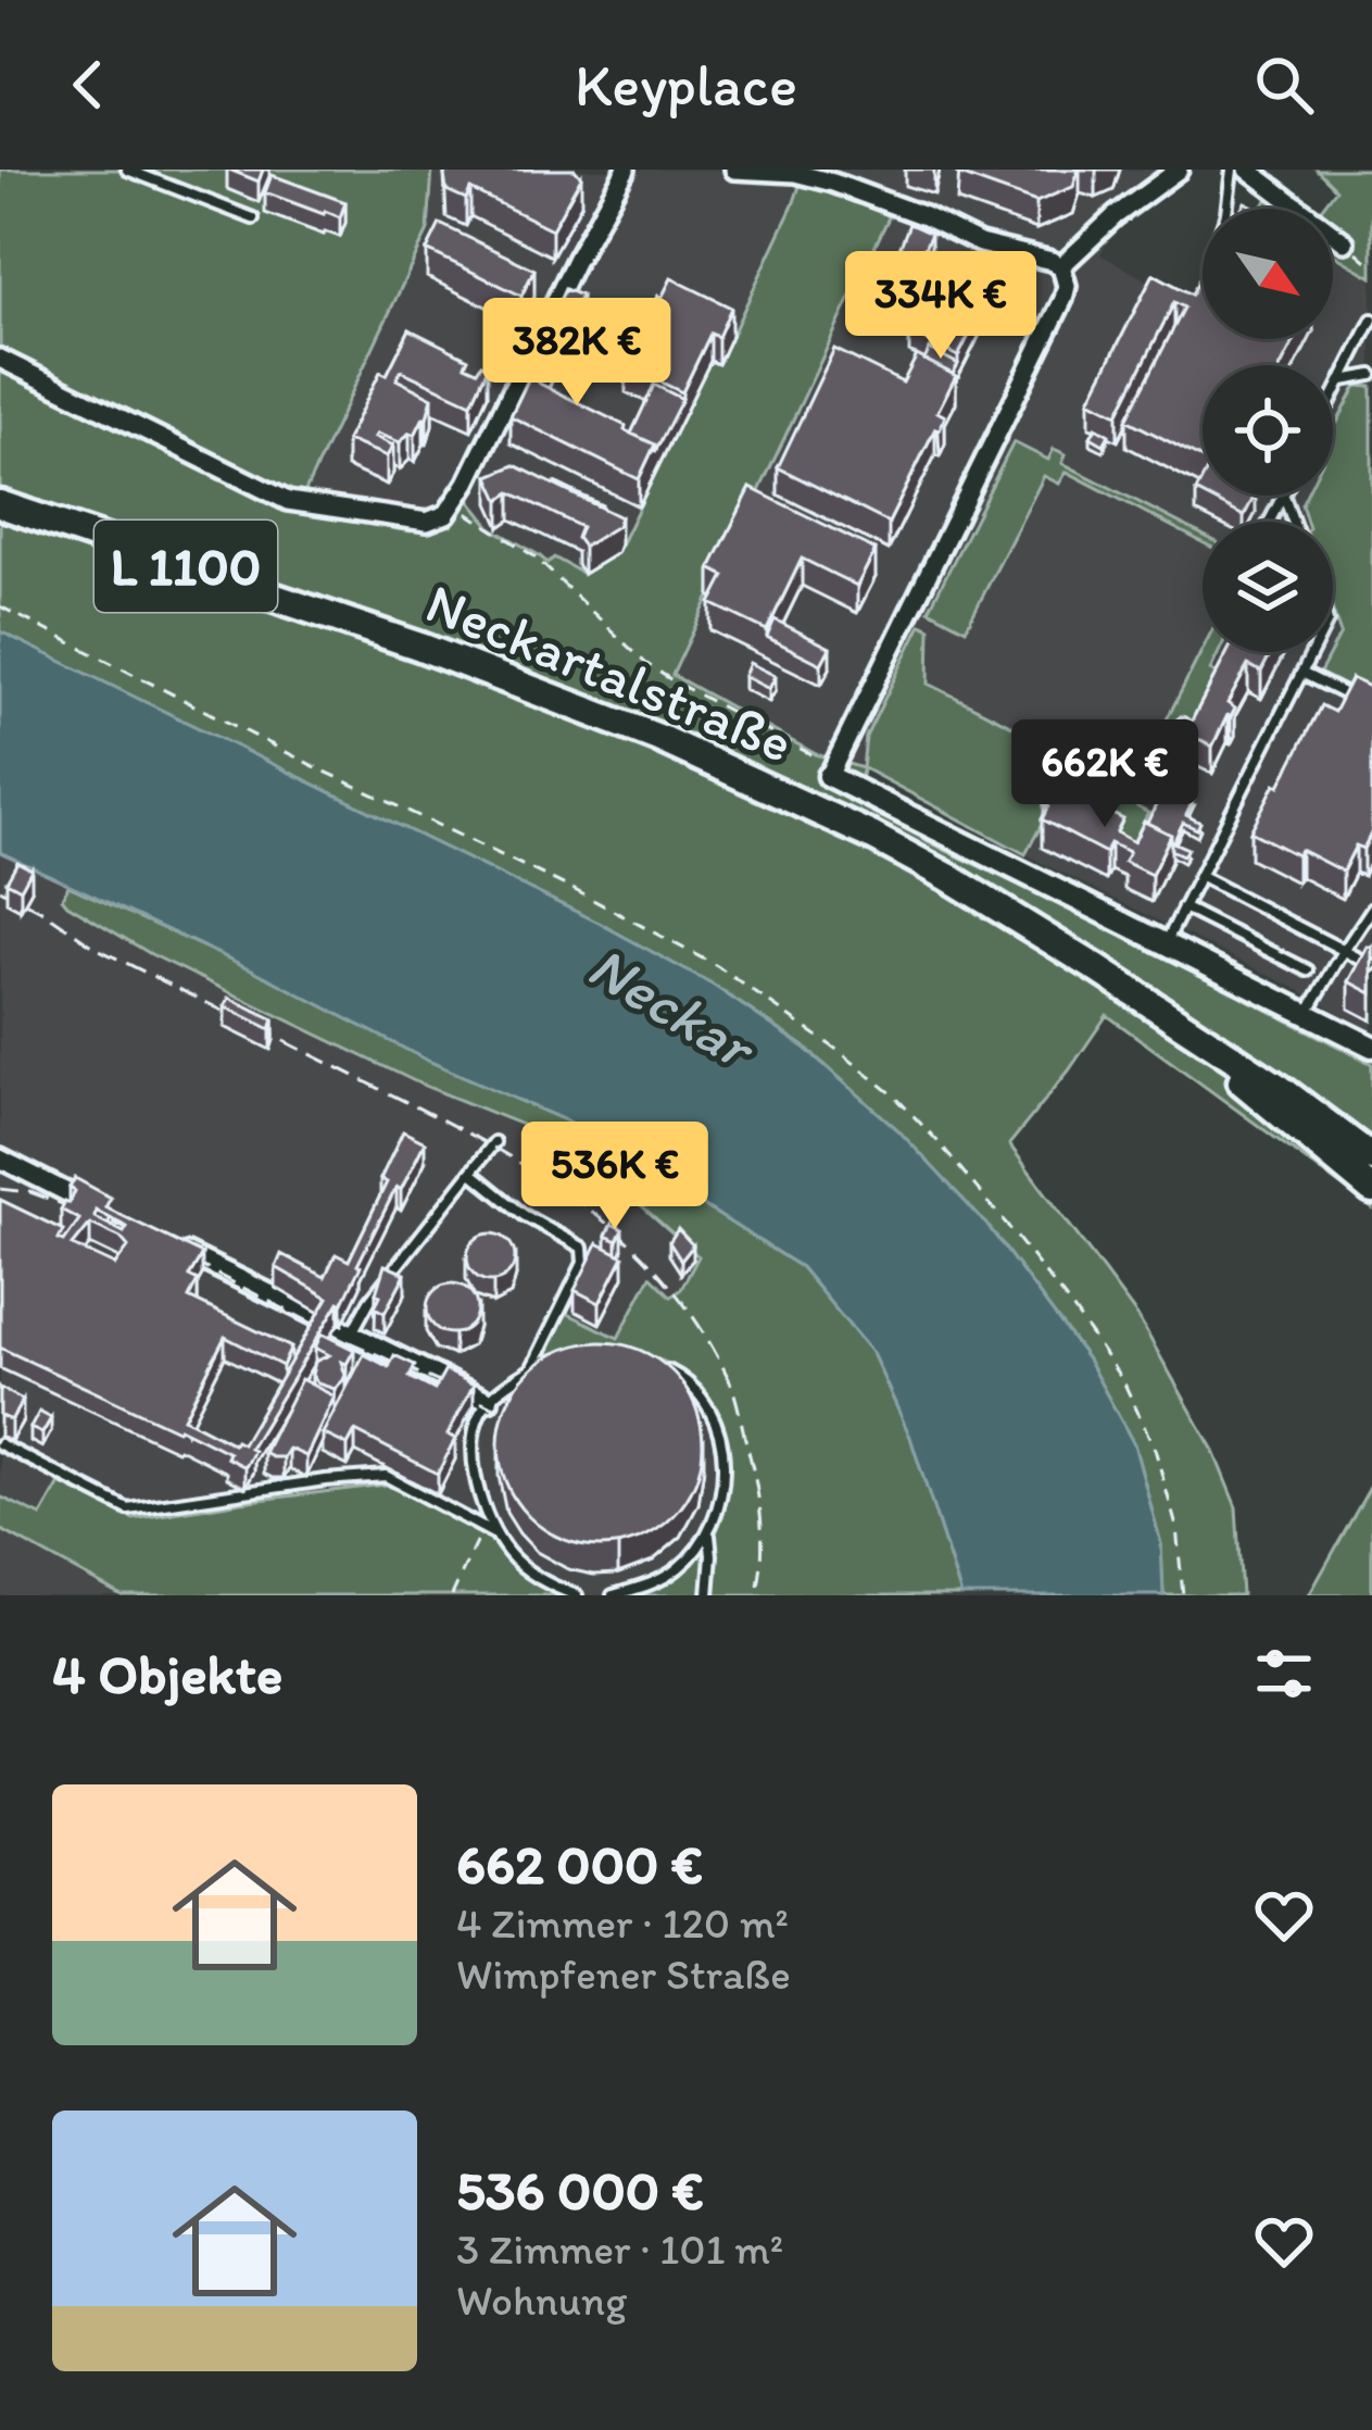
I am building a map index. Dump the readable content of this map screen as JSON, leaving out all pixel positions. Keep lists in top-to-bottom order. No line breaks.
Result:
{"streets":{"main road":["L 1100","Neckartalstraße"]},"water":["Neckar"],"north":"bottom right","page":{"header":"Keyplace","price":["334K €","382K €","662K €","536K €"],"heading":"4 Objekte","list":[{"name":"662 000 €","note":"4 Zimmer · 120 m² · Wimpfener Straße"},{"name":"536 000 €","note":"3 Zimmer · 101 m² · Wohnung"}]}}
